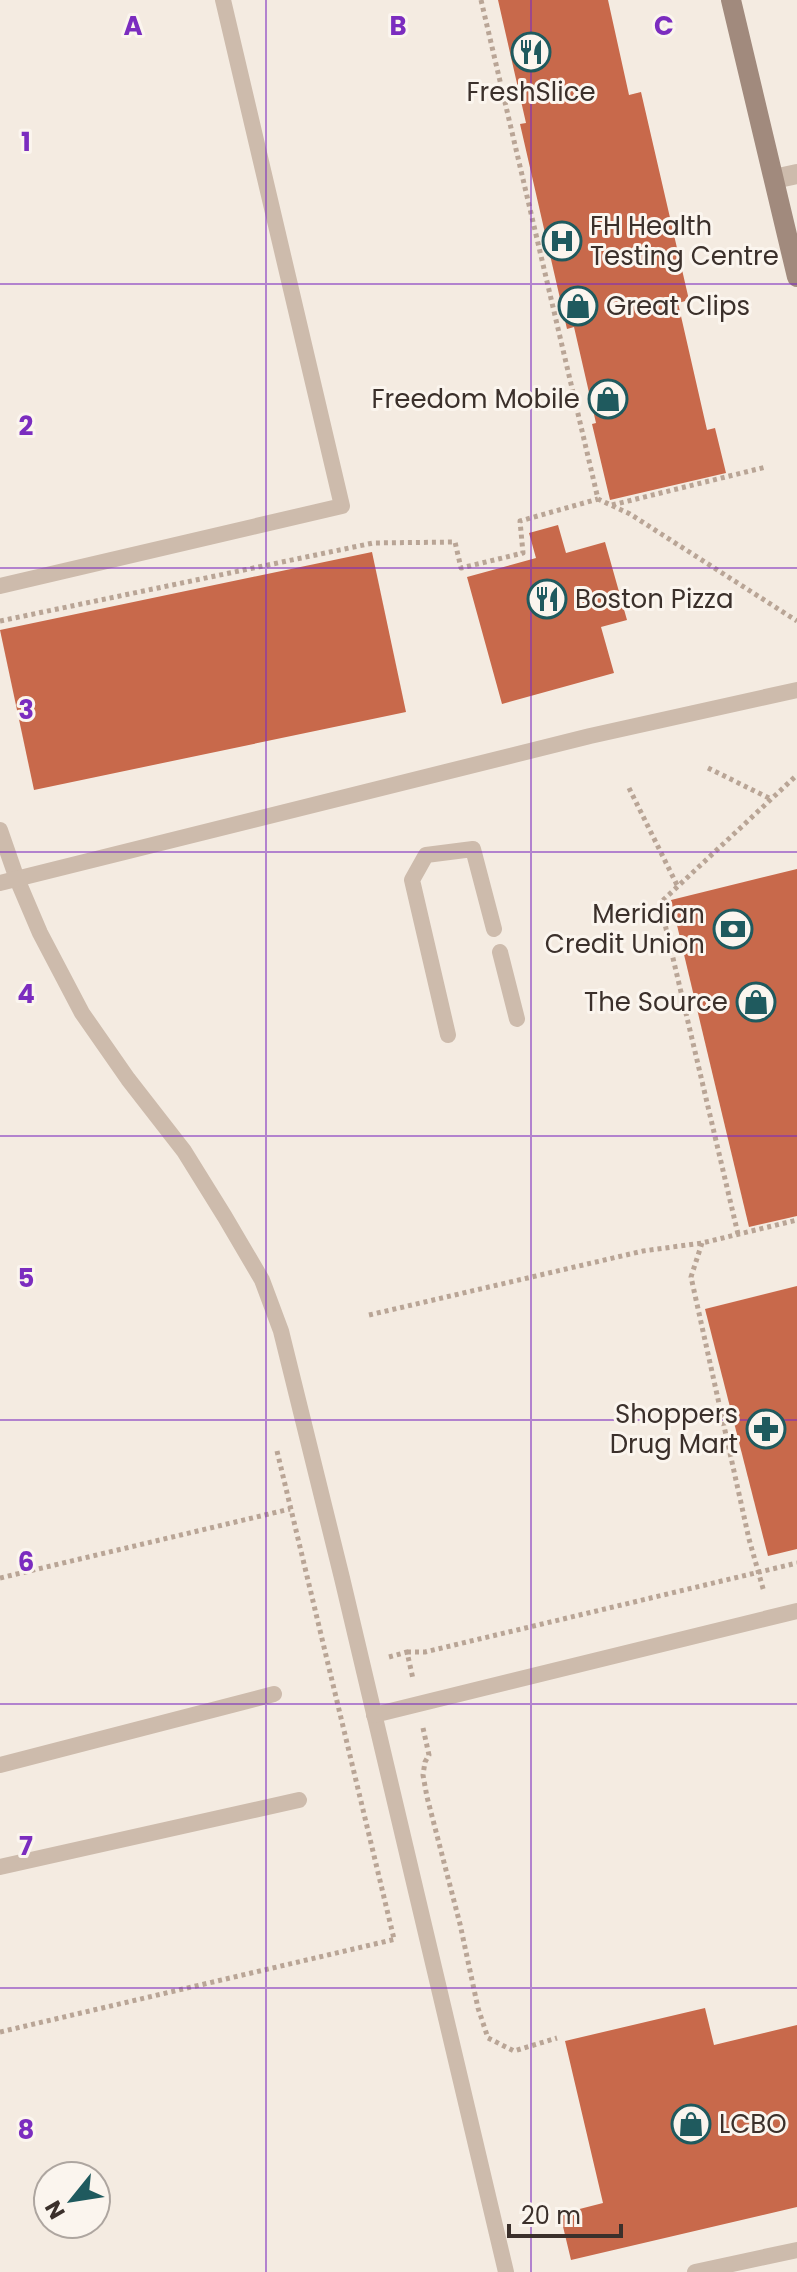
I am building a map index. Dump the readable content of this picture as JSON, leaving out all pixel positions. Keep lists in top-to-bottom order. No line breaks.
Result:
{"places":{"restaurant":["FreshSlice","Boston Pizza"],"hospital":["FH Health Testing Centre"],"shop":["Great Clips","Freedom Mobile","The Source","LCBO"],"bank":["Meridian Credit Union"],"pharmacy":["Shoppers Drug Mart"]},"scale_bar":"20 m","north":"bottom left","grid":{"columns":["A","B","C"],"rows":["1","2","3","4","5","6","7","8"]}}
